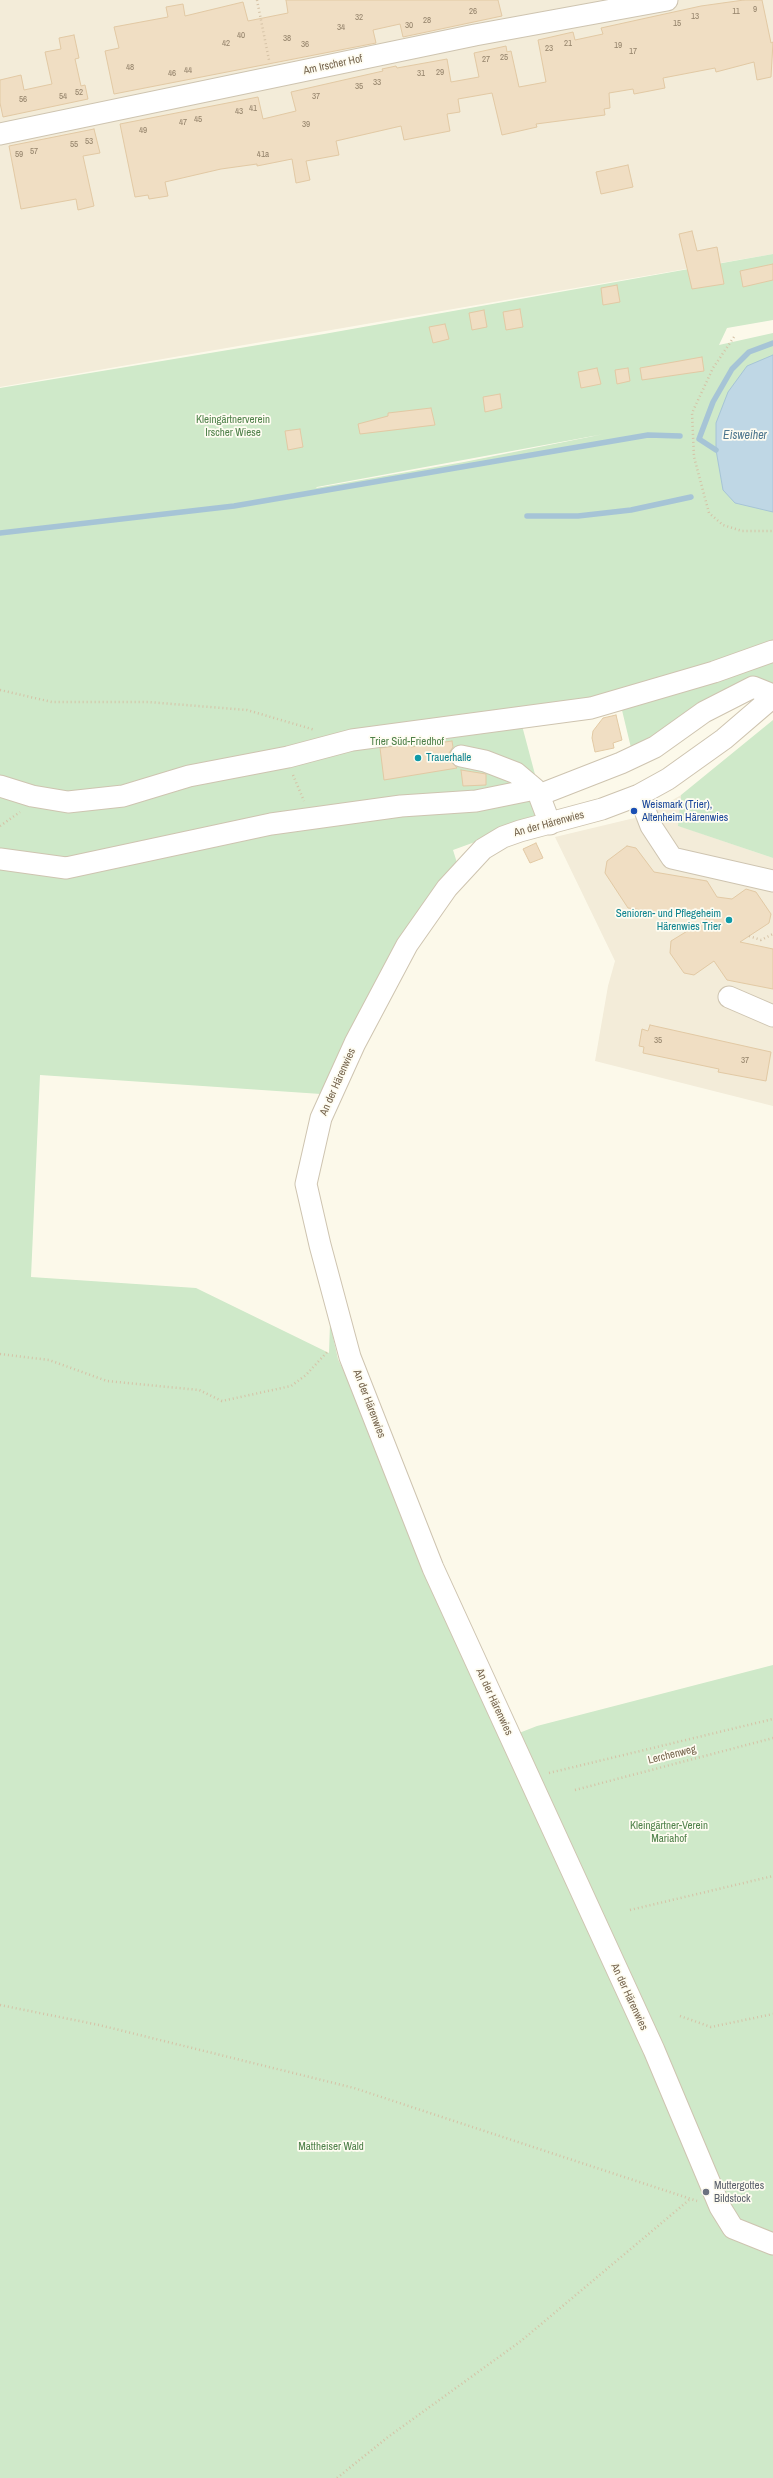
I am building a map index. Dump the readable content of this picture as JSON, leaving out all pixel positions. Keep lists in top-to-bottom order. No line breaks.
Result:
{"streets":{"street":["Am Irscher Hof","An der Härenwies"],"path":["Lerchenweg"]},"water":["Eisweiher"],"parks":["Kleingärtnerverein Irscher Wiese","Trier Süd-Friedhof","Kleingärtner-Verein Mariahof","Mattheiser Wald"],"places":["Trauerhalle","Weismark (Trier), Altenheim Härenwies","Senioren- und Pflegeheim Härenwies Trier","Muttergottes Bildstock"],"house_numbers":["9","26","11","13","32","28","15","30","34","40","38","42","21","36","19","23","17","25","27","48","44","29","46","31","33","35","52","54","37","56","41","43","45","47","39","49","53","55","57","59","41a","35","37"]}
